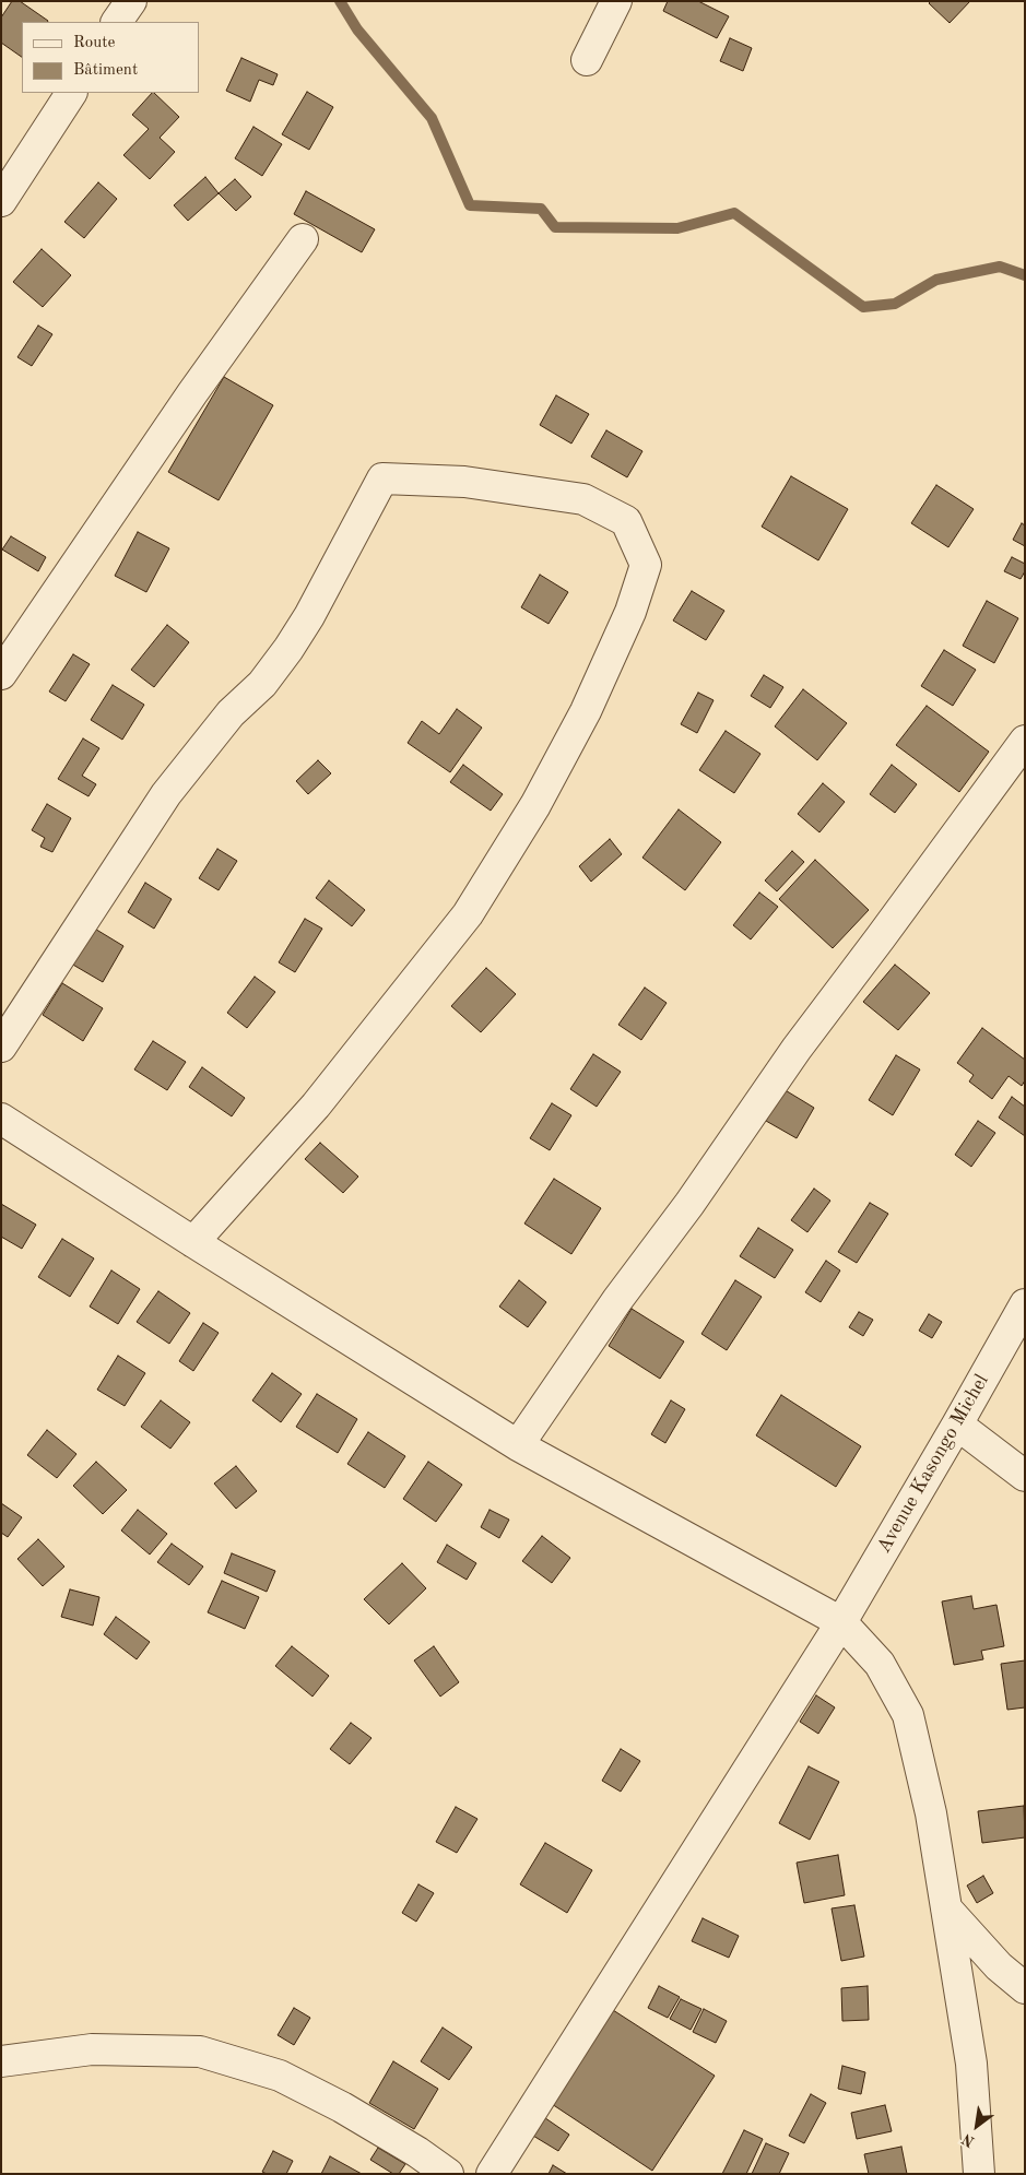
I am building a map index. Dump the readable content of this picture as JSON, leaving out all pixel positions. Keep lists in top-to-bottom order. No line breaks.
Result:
{"streets":{"street":["Avenue Kasongo Michel"]},"legend":["Route","Bâtiment"],"north":"bottom left"}
